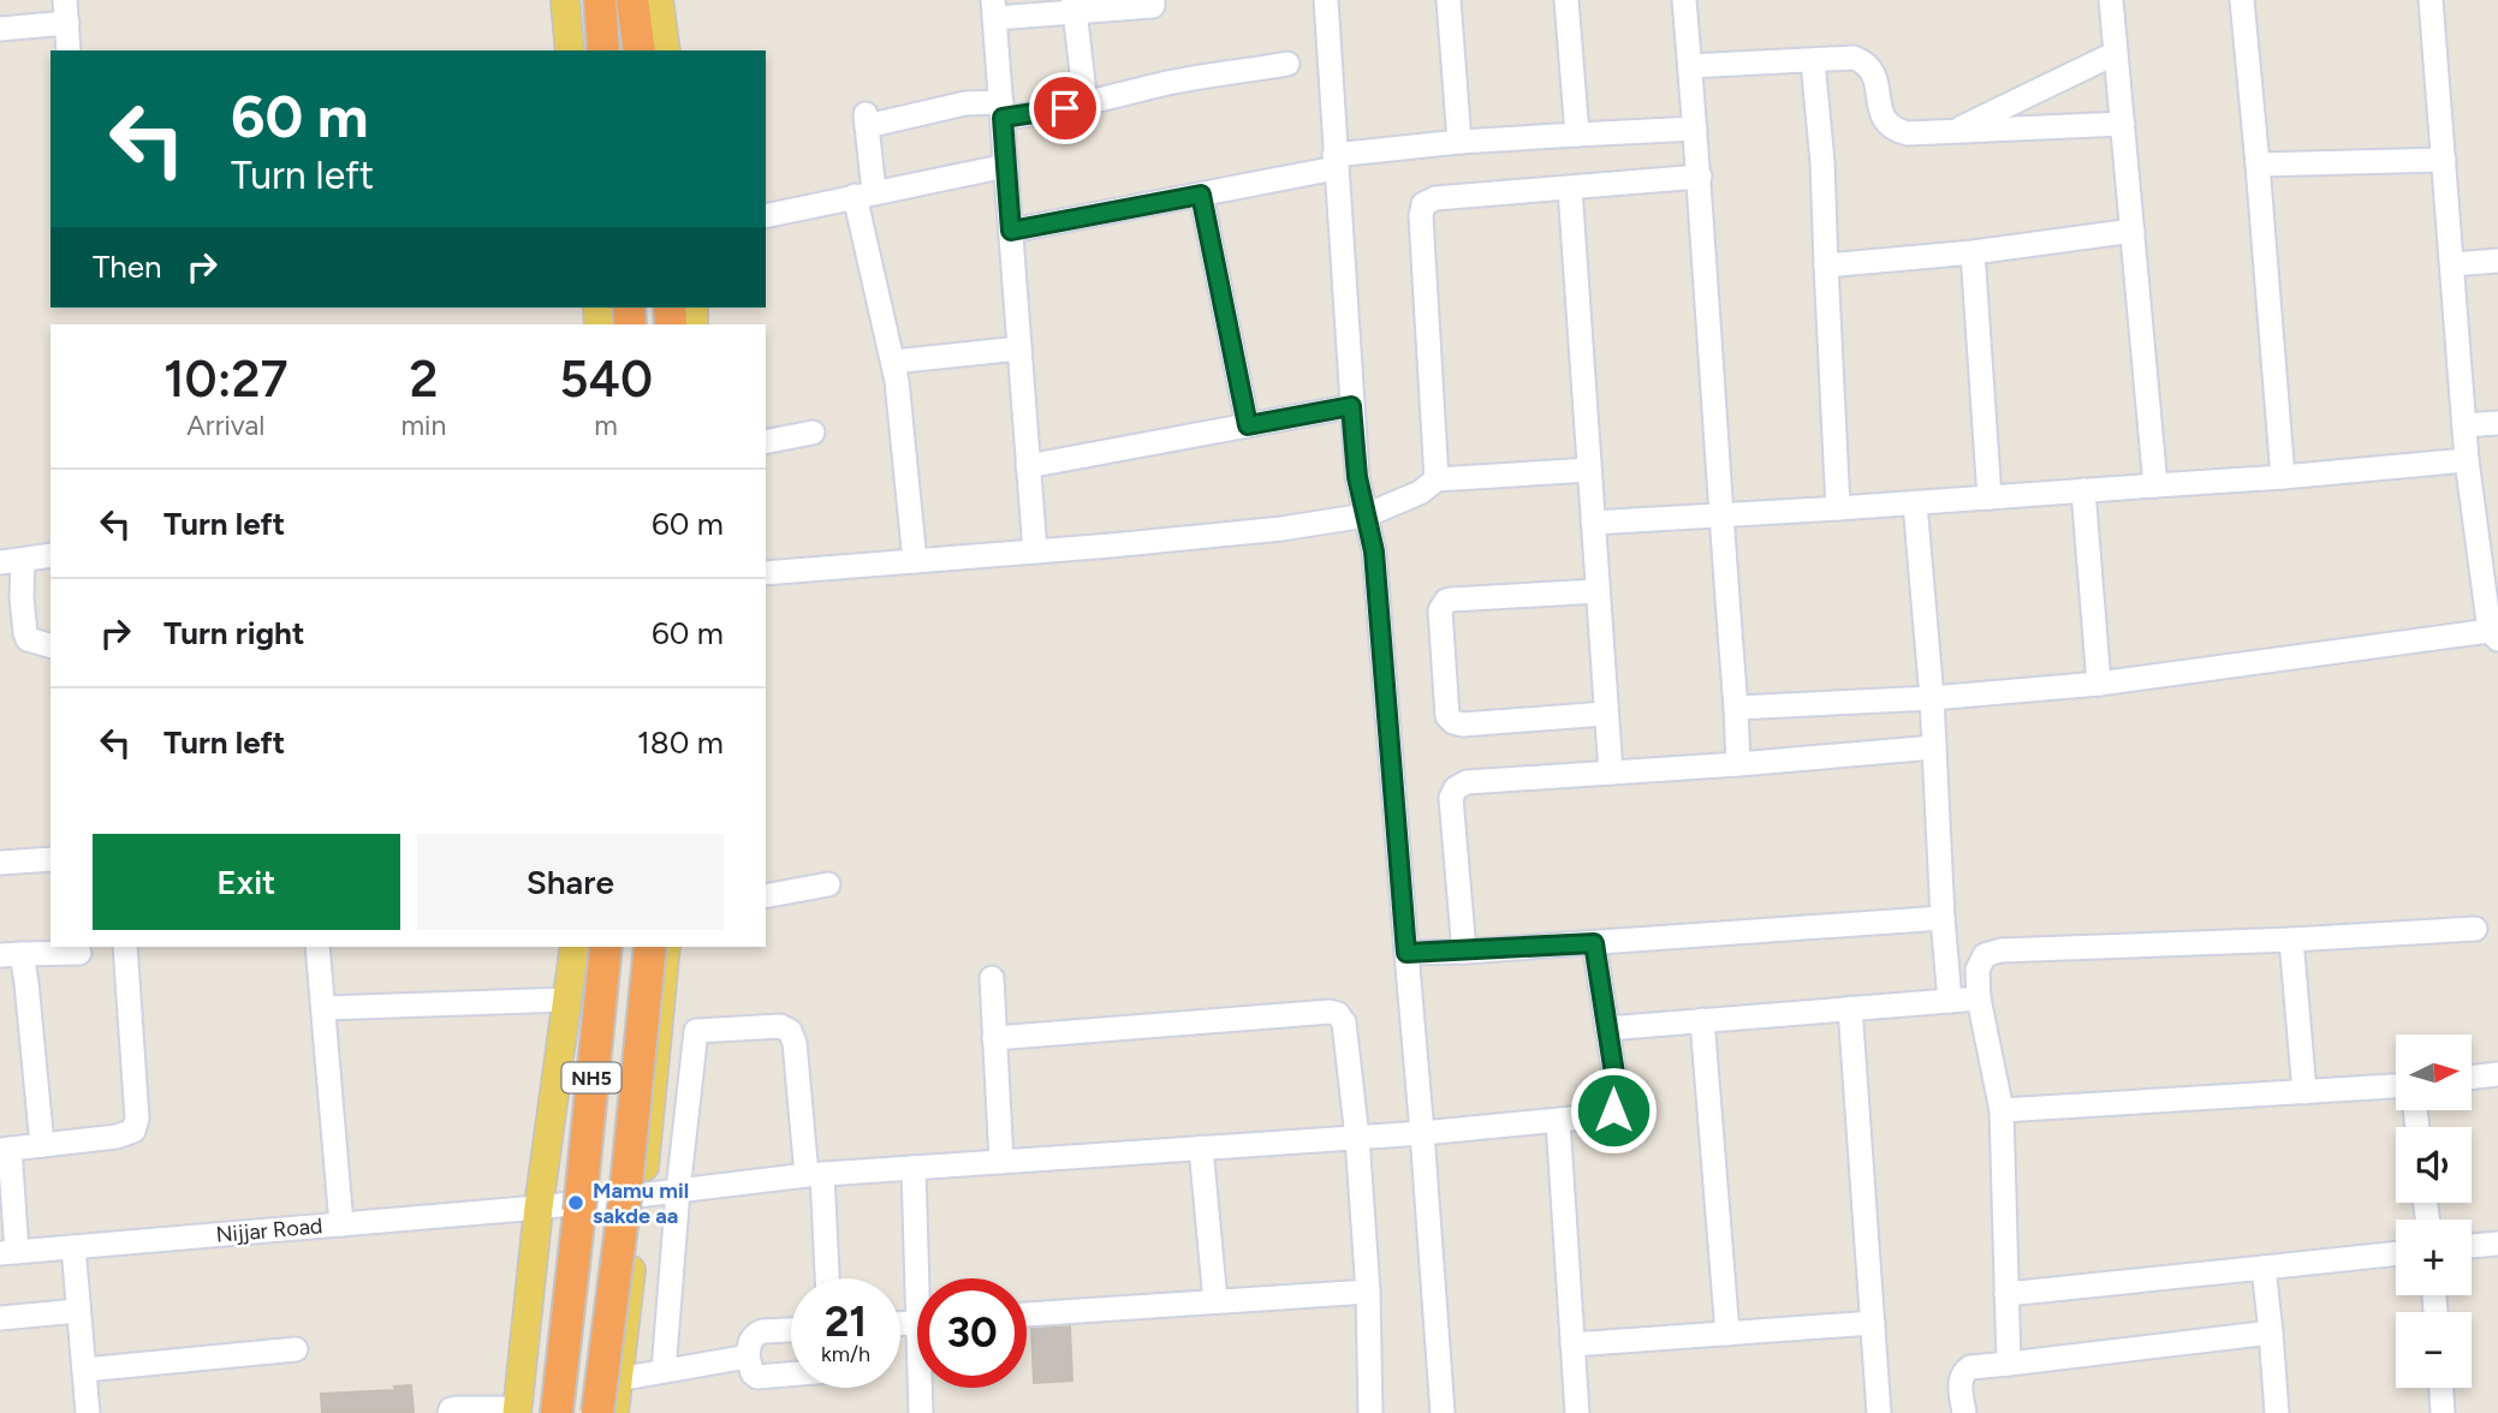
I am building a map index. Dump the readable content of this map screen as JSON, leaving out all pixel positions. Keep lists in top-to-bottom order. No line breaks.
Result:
{"streets":{"highway":["NH5"],"street":["Nijjar Road"]},"places":["Mamu mil sakde aa"],"north":"right","page":{"turn":["60 m","Turn left"],"then":"Then","eta":["10:27","Arrival","2","min","540","m"],"list":[{"name":"Turn left","value":"60 m"},{"name":"Turn right","value":"60 m"},{"name":"Turn left","value":"180 m"}],"buttons":["Exit","Share"],"map_buttons":["+","−"],"speed":"21 km/h","limit":"30"}}
